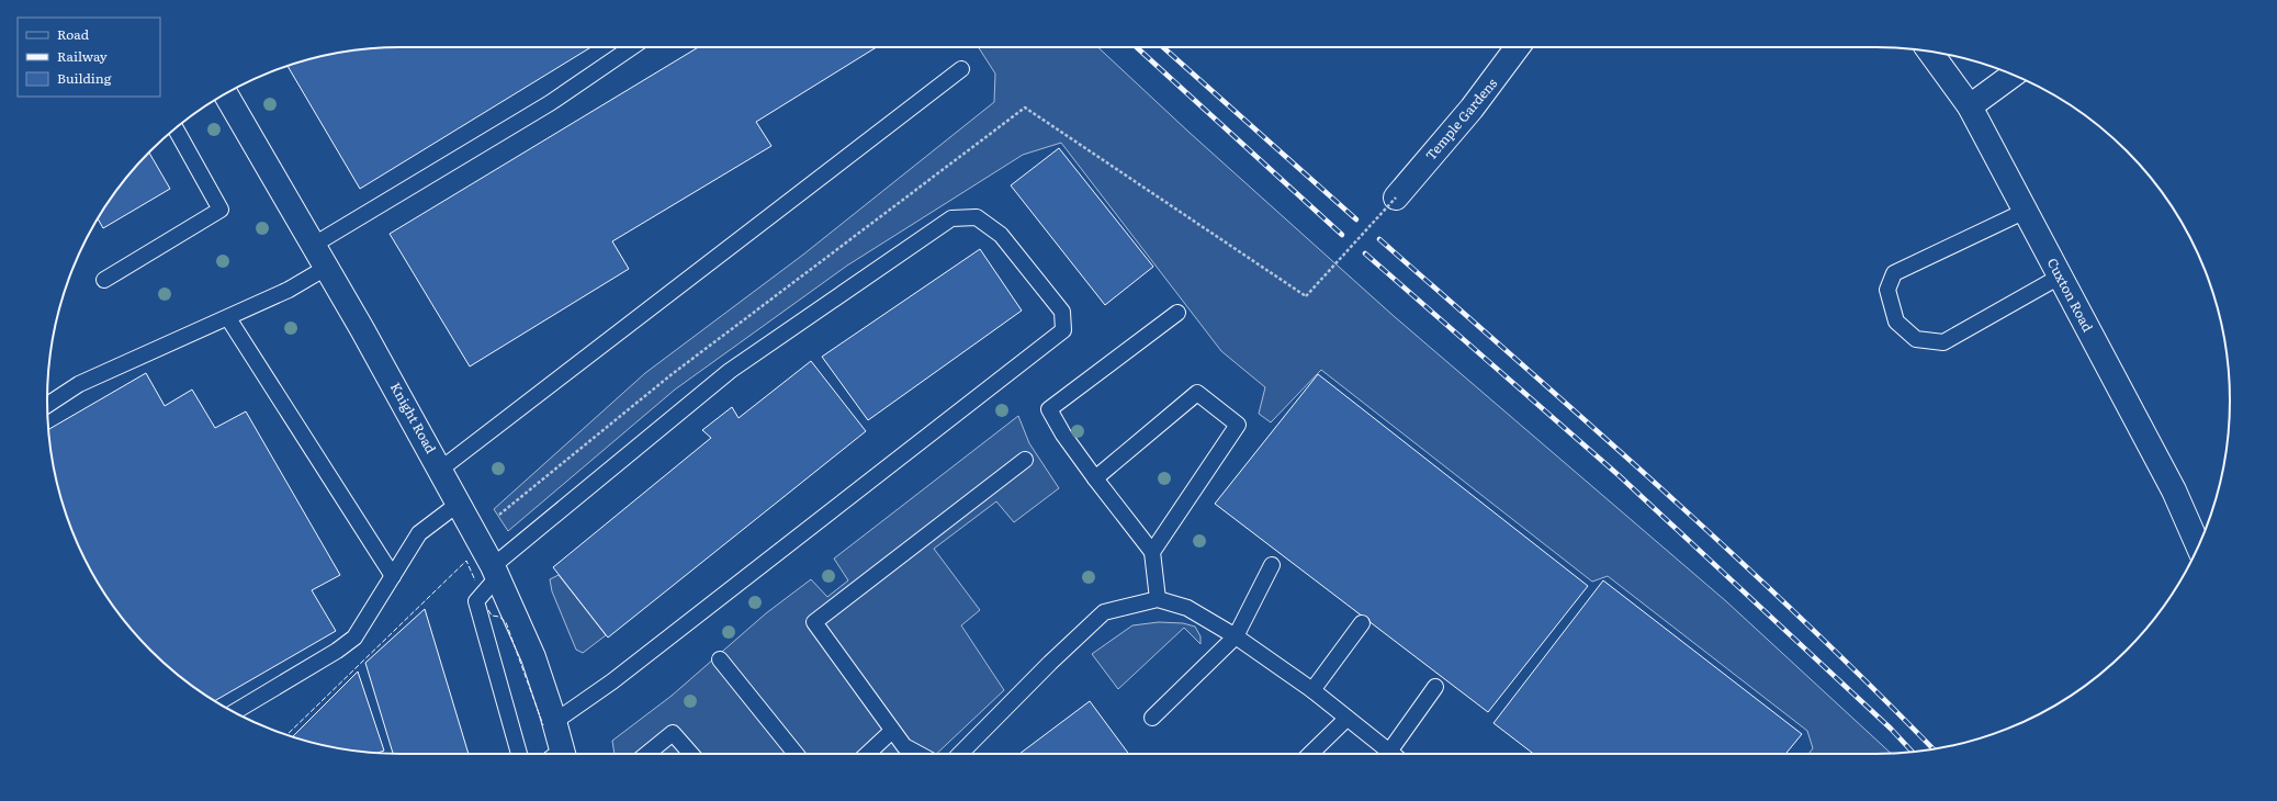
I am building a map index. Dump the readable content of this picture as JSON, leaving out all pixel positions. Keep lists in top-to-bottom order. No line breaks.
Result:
{"streets":{"street":["Temple Gardens","Cuxton Road","Knight Road"]},"legend":["Road","Railway","Building"]}
